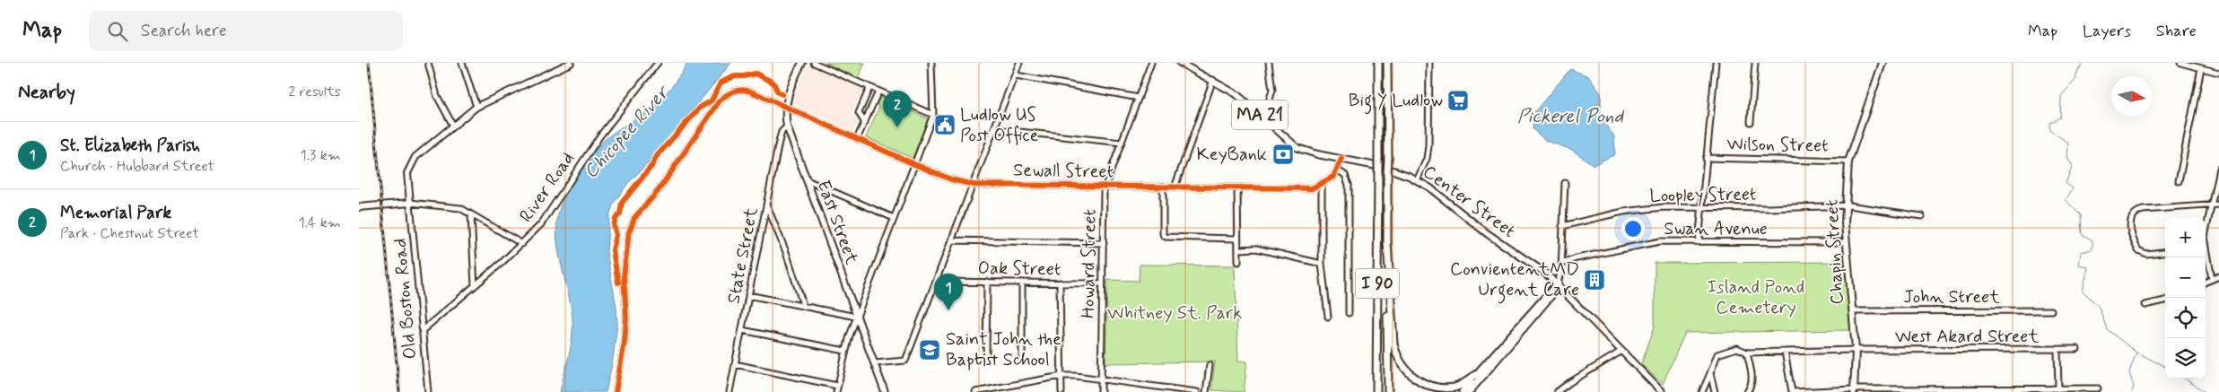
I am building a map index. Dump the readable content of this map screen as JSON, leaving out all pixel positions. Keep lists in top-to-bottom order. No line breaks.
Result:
{"streets":{"highway":["I 90"],"main road":["MA 21","Center Street","East Street","Chapin Street"],"street":["Wilson Street","Sewall Street","River Road","Loopley Street","Swan Avenue","State Street","Howard Street","Oak Street","John Street","Old Boston Road","West Akard Street"]},"crossings":[["Wilson Street","Chapin Street"],["Sewall Street","East Street"],["Sewall Street","Howard Street"],["River Road","Old Boston Road"],["Loopley Street","Chapin Street"],["East Street","State Street"],["Swan Avenue","Chapin Street"],["Chapin Street","John Street"],["Chapin Street","West Akard Street"],["Howard Street","Oak Street"]],"water":["Pickerel Pond","Chicopee River"],"parks":["Island Pond Cemetery","Whitney St. Park"],"places":{"supermarket":["Big Y Ludlow"],"public building":["Ludlow US Post Office"],"bank":["KeyBank"],"building":["ConviententMD Urgent Care"],"school or university":["Saint John the Baptist School"]},"north":"right","page":{"header":"Map","search":"Search here","nav":["Map","Layers","Share"],"heading":["Nearby","2 results"],"pins":["2","1"],"list":[{"mark":"1","name":"St. Elizabeth Parish","note":"Church · Hubbard Street","value":"1.3 km"},{"mark":"2","name":"Memorial Park","note":"Park · Chestnut Street","value":"1.4 km"}],"map_buttons":["+","−"]}}
